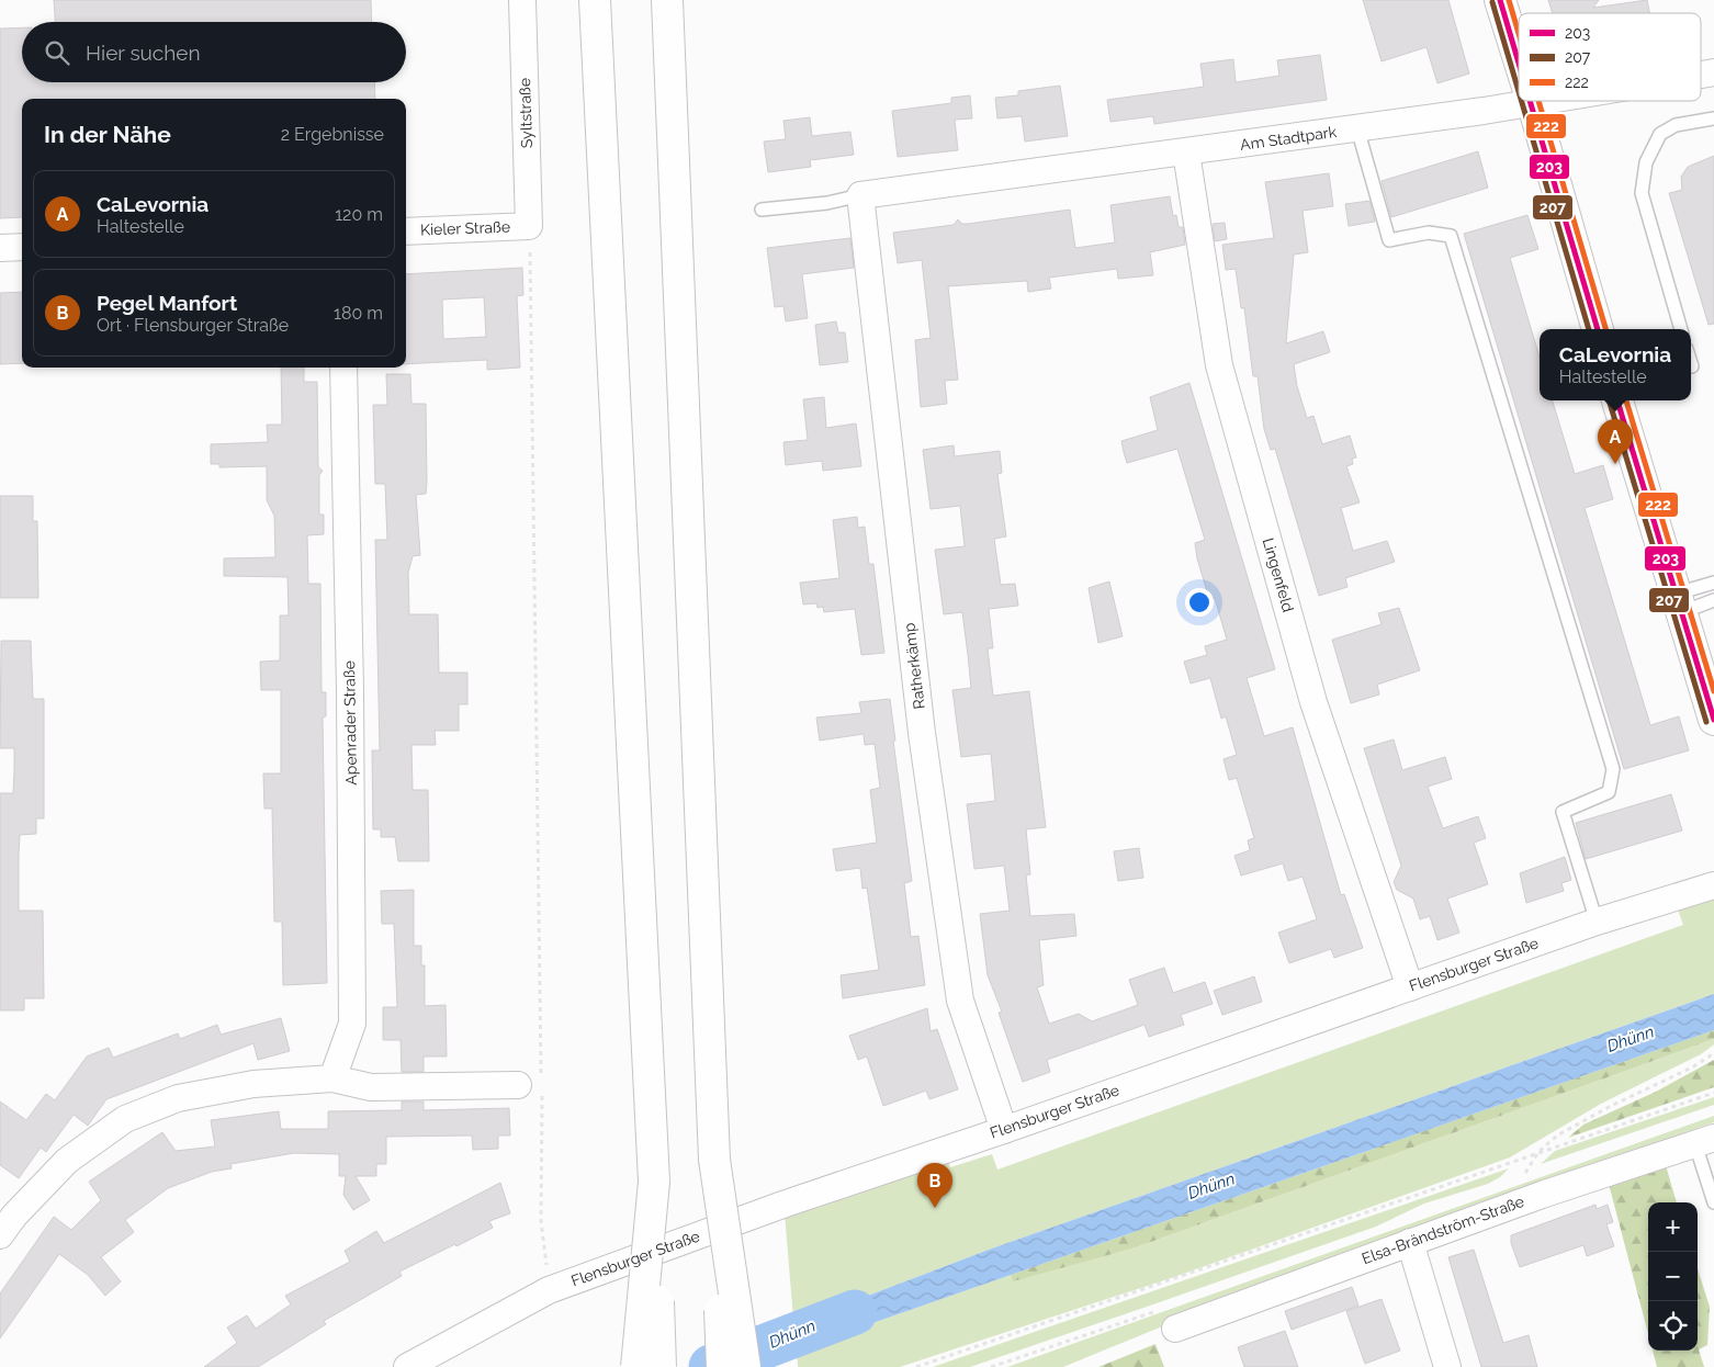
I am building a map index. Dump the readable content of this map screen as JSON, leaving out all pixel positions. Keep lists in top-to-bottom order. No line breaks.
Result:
{"streets":{"street":["Syltstraße","Am Stadtpark","Kieler Straße","Lingenfeld","Ratherkämp","Apenrader Straße","Flensburger Straße","Elsa-Brändström-Straße"]},"crossings":[["Syltstraße","Kieler Straße"],["Am Stadtpark","Lingenfeld"],["Am Stadtpark","Ratherkämp"],["Lingenfeld","Flensburger Straße"],["Ratherkämp","Flensburger Straße"]],"water":["Dhünn"],"lines":["transit line 203","transit line 222","transit line 207"],"legend":["203","207","222"],"page":{"search":"Hier suchen","heading":["In der Nähe","2 Ergebnisse"],"list":[{"mark":"A","name":"CaLevornia","note":"Haltestelle","value":"120 m"},{"mark":"B","name":"Pegel Manfort","note":"Ort · Flensburger Straße","value":"180 m"}],"popup":["CaLevornia","Haltestelle"],"pins":["A","B"],"map_buttons":["+","−"]}}
